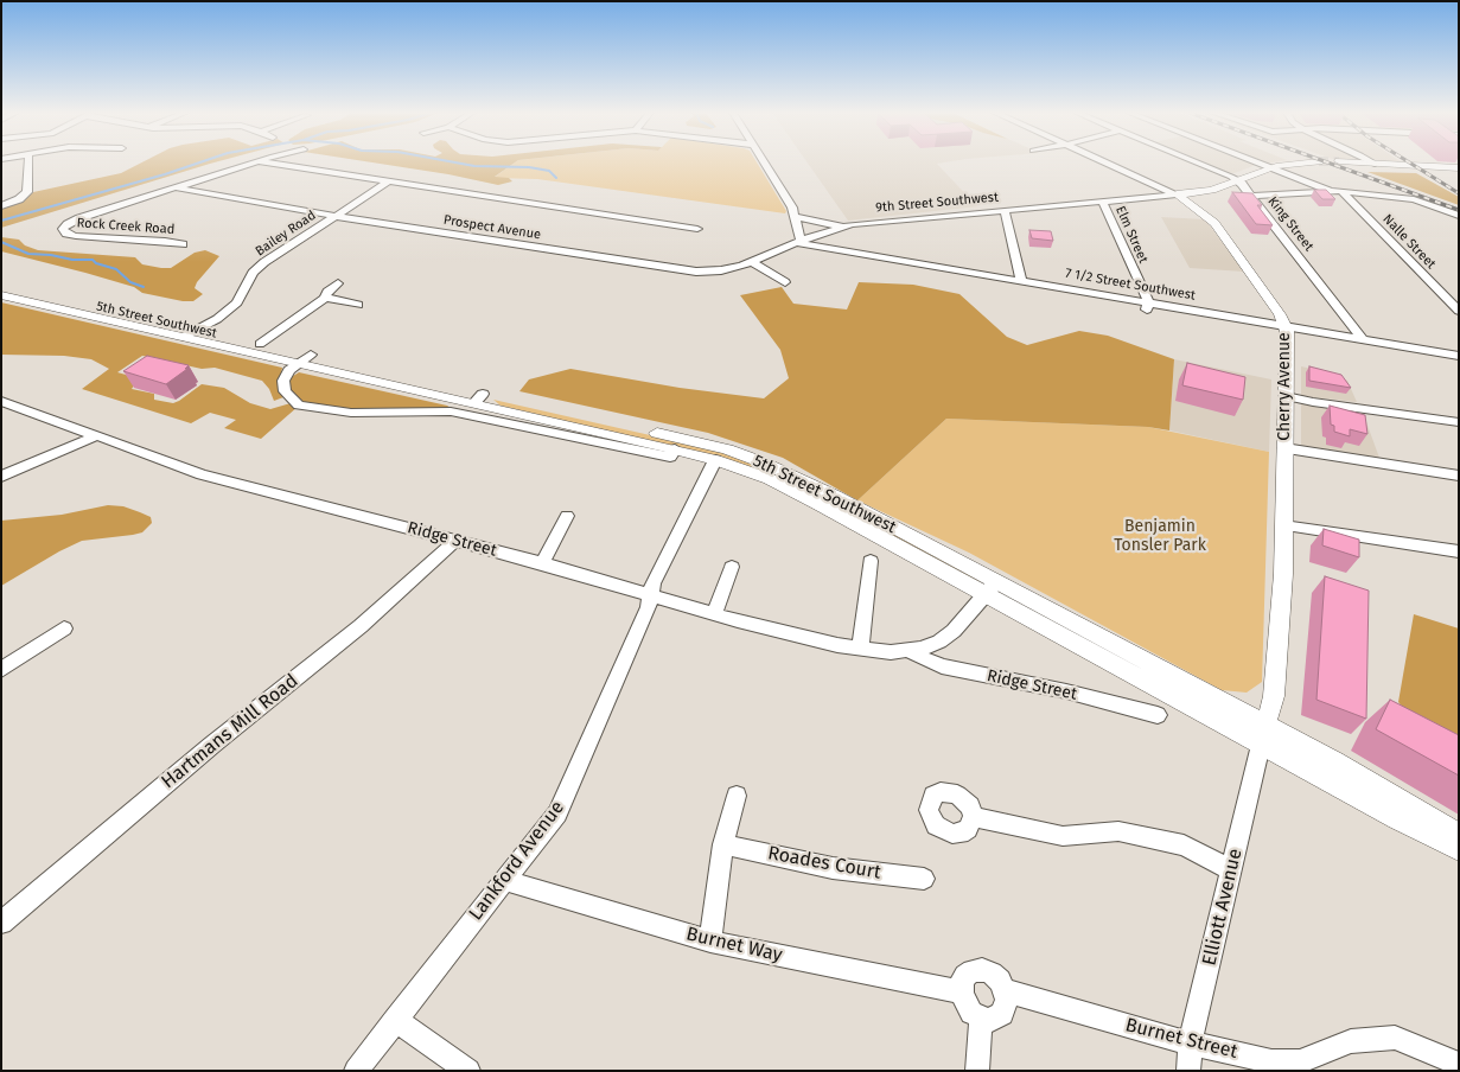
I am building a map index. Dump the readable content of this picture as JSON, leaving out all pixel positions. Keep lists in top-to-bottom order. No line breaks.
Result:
{"streets":{"main road":["5th Street Southwest","Cherry Avenue"],"street":["9th Street Southwest","King Street","Rock Creek Road","Prospect Avenue","Bailey Road","Elm Street","Nalle Street","7 1/2 Street Southwest","Ridge Street","Hartmans Mill Road","Lankford Avenue","Roades Court","Elliott Avenue","Burnet Way","Burnet Street"]},"crossings":[["9th Street Southwest","Prospect Avenue"],["9th Street Southwest","Elm Street"],["9th Street Southwest","7 1/2 Street Southwest"],["9th Street Southwest","Cherry Avenue"],["King Street","7 1/2 Street Southwest"],["Rock Creek Road","Prospect Avenue"],["Prospect Avenue","Bailey Road"],["Prospect Avenue","7 1/2 Street Southwest"],["Bailey Road","5th Street Southwest"],["Elm Street","7 1/2 Street Southwest"],["7 1/2 Street Southwest","Cherry Avenue"],["5th Street Southwest","Cherry Avenue"],["5th Street Southwest","Ridge Street"],["5th Street Southwest","Lankford Avenue"],["5th Street Southwest","Elliott Avenue"],["Cherry Avenue","Elliott Avenue"],["Ridge Street","Hartmans Mill Road"],["Ridge Street","Lankford Avenue"],["Lankford Avenue","Burnet Way"],["Elliott Avenue","Burnet Street"],["Burnet Way","Burnet Street"]],"parks":["Benjamin Tonsler Park"]}
